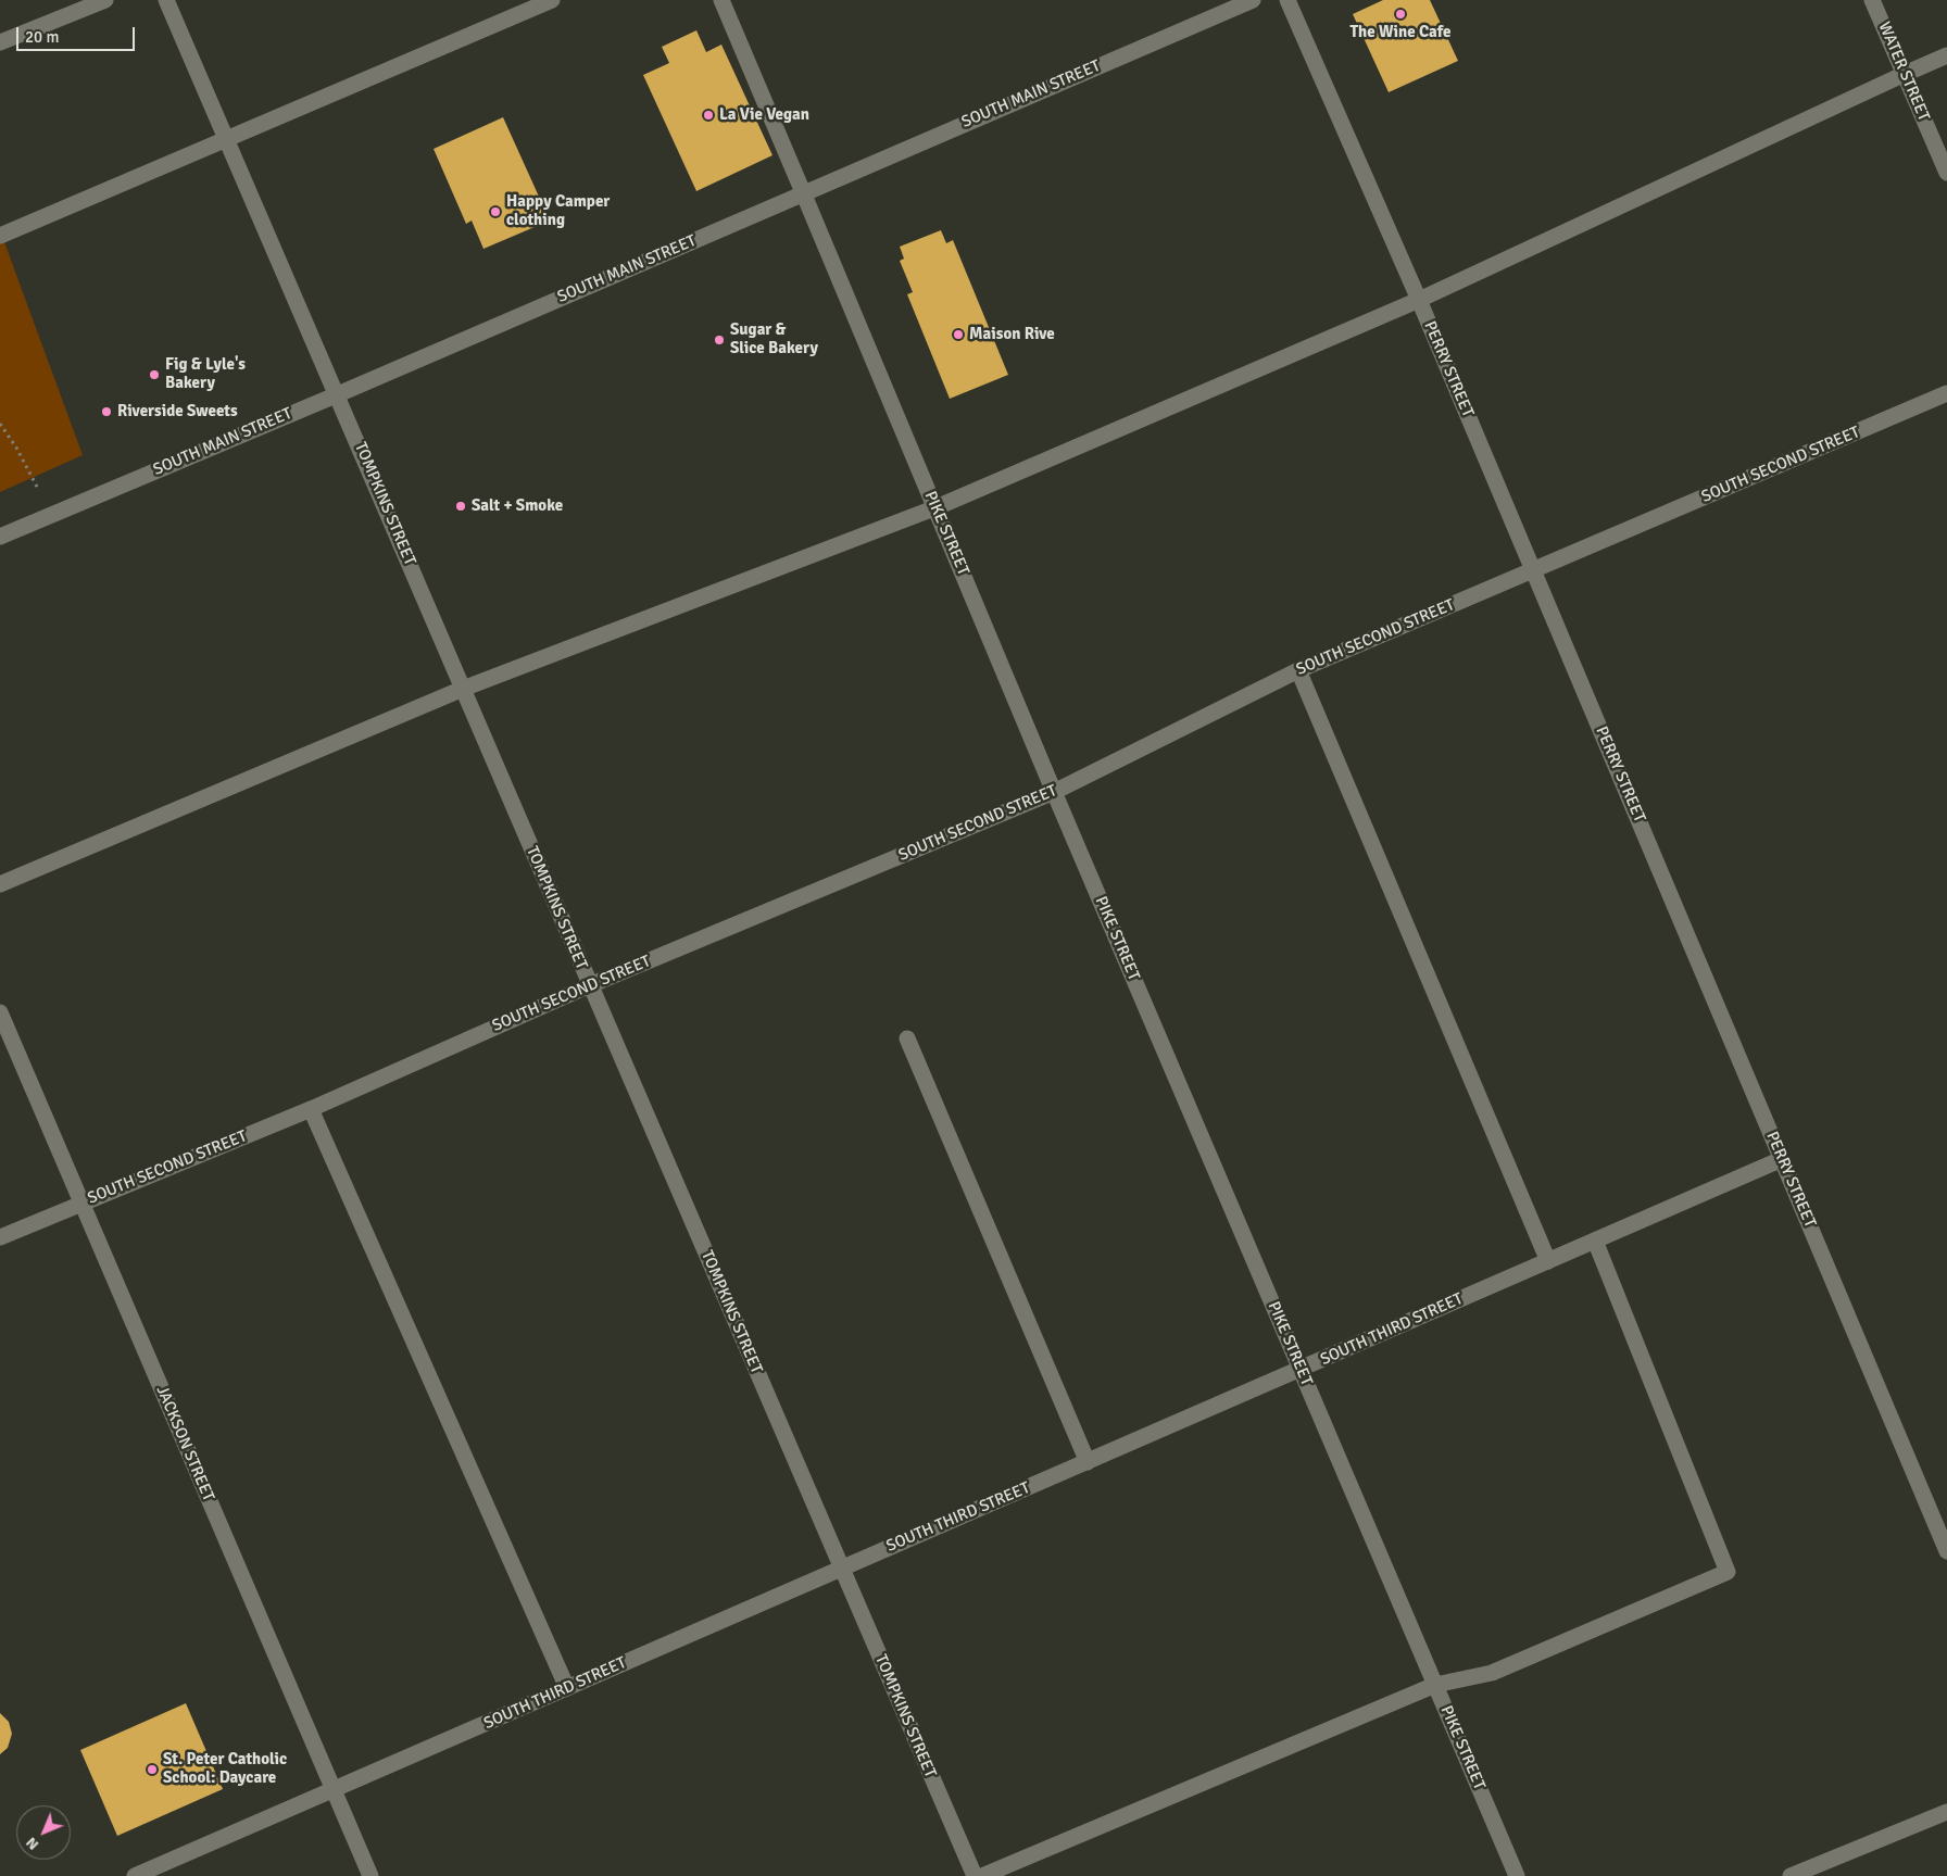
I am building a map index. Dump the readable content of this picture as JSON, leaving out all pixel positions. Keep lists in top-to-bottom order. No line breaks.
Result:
{"streets":{"street":["WATER STREET","SOUTH MAIN STREET","PERRY STREET","SOUTH SECOND STREET","TOMPKINS STREET","PIKE STREET","SOUTH THIRD STREET","JACKSON STREET"]},"crossings":[["SOUTH MAIN STREET","TOMPKINS STREET"],["SOUTH MAIN STREET","PIKE STREET"],["PERRY STREET","SOUTH SECOND STREET"],["PERRY STREET","SOUTH THIRD STREET"],["SOUTH SECOND STREET","TOMPKINS STREET"],["SOUTH SECOND STREET","PIKE STREET"],["SOUTH SECOND STREET","JACKSON STREET"],["TOMPKINS STREET","SOUTH THIRD STREET"],["PIKE STREET","SOUTH THIRD STREET"],["SOUTH THIRD STREET","JACKSON STREET"]],"places":["The Wine Cafe","La Vie Vegan","Happy Camper clothing","Maison Rive","Sugar & Slice Bakery","Fig & Lyle's Bakery","Riverside Sweets","Salt + Smoke","St. Peter Catholic School: Daycare"],"scale_bar":"20 m","north":"bottom left"}
